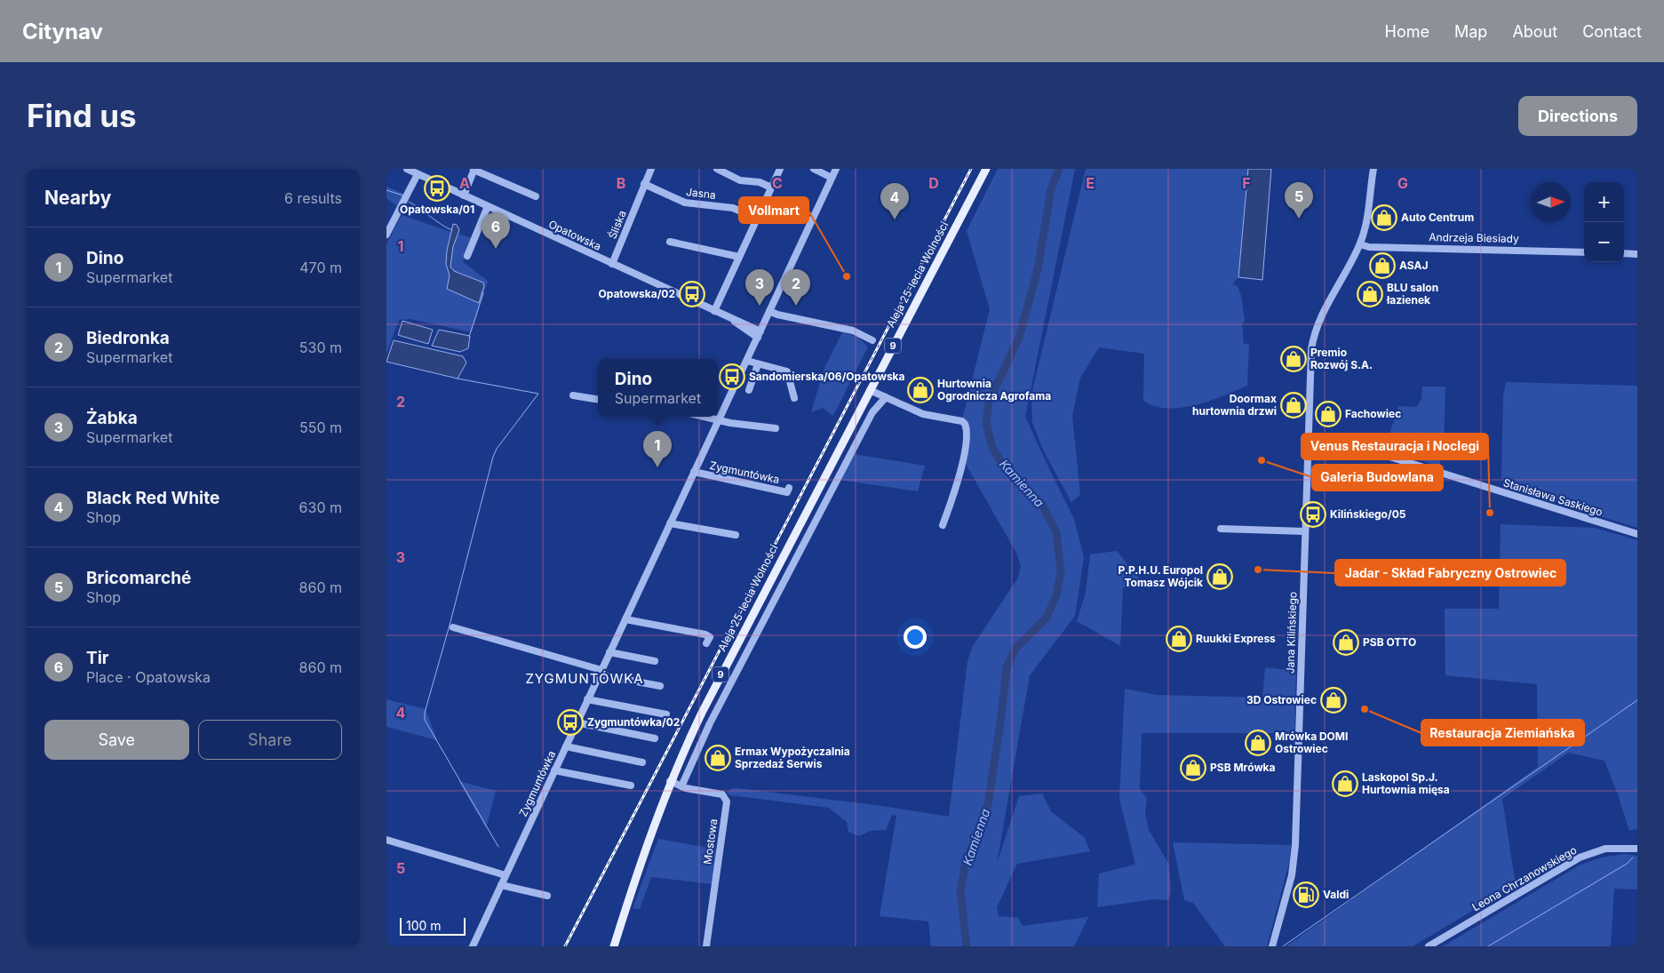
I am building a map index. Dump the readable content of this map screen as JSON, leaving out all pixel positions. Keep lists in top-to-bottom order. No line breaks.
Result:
{"streets":{"main road":["Aleja 25-lecia Wolności","9"],"street":["Jasna","Śliska","Opatowska","Andrzeja Biesiady","Zygmuntówka","Stanisława Saskiego","Jana Kilińskiego","Mostowa","Leona Chrzanowskiego"]},"crossings":[["Jasna","Śliska"],["Śliska","Opatowska"],["Opatowska","Zygmuntówka"],["Andrzeja Biesiady","Jana Kilińskiego"],["Aleja 25-lecia Wolności","Mostowa"],["Stanisława Saskiego","Jana Kilińskiego"]],"districts":["ZYGMUNTÓWKA"],"water":["Kamienna"],"places":{"bus stop":["Opatowska/01","Opatowska/02","Sandomierska/06/Opatowska","Kilińskiego/05","Zygmuntówka/02"],"shop":["Auto Centrum","ASAJ","BLU salon łazienek","Premio Rozwój S.A.","Hurtownia Ogrodnicza Agrofama","Doormax hurtownia drzwi","Fachowiec","P.P.H.U. Europol Tomasz Wójcik","Ruukki Express","PSB OTTO","3D Ostrowiec","Mrówka DOMI Ostrowiec","Ermax Wypożyczalnia Sprzedaż Serwis","PSB Mrówka","Laskopol Sp.J. Hurtownia mięsa"],"other":["Vollmart","Galeria Budowlana","Venus Restauracja i Noclegi","Jadar - Skład Fabryczny Ostrowiec","Restauracja Ziemiańska"],"fuel station":["Valdi"]},"scale_bar":"100 m","north":"right","page":{"header":"Citynav","nav":["Home","Map","About","Contact"],"buttons":["Directions",["Save","Share"]],"title":"Find us","heading":["Nearby","6 results"],"map_buttons":["+","−"],"pins":["5","4","6","2","3","1"],"list":[{"mark":"1","name":"Dino","note":"Supermarket","value":"470 m"},{"mark":"2","name":"Biedronka","note":"Supermarket","value":"530 m"},{"mark":"3","name":"Żabka","note":"Supermarket","value":"550 m"},{"mark":"4","name":"Black Red White","note":"Shop","value":"630 m"},{"mark":"5","name":"Bricomarché","note":"Shop","value":"860 m"},{"mark":"6","name":"Tir","note":"Place · Opatowska","value":"860 m"}],"popup":["Dino","Supermarket"],"scale":"100 m"},"grid":{"columns":["A","B","C","D","E","F","G"],"rows":["1","2","3","4","5"]}}
